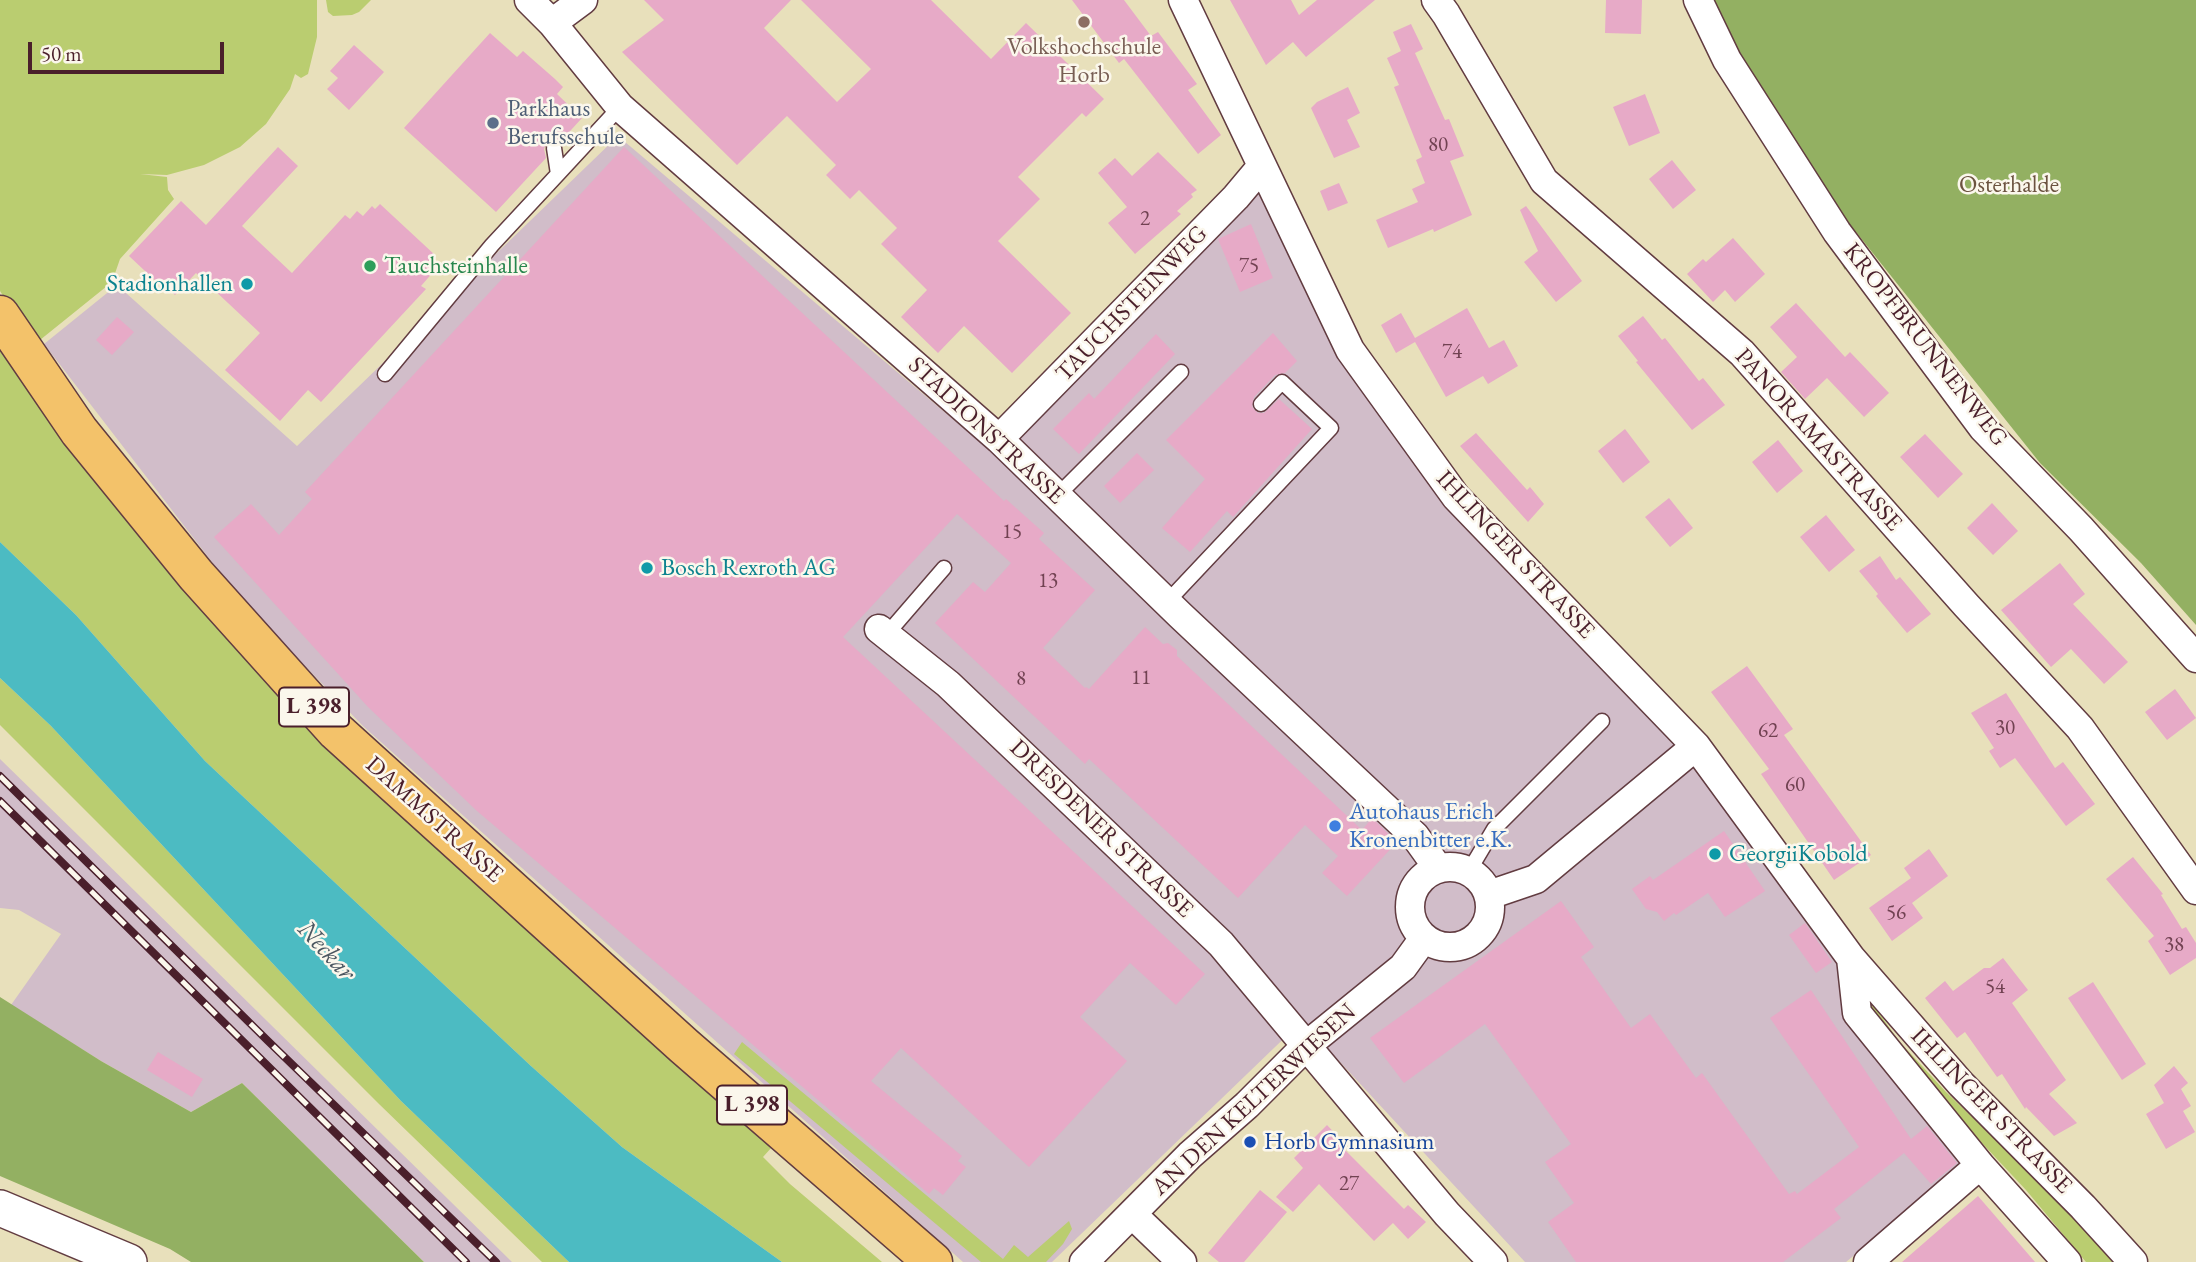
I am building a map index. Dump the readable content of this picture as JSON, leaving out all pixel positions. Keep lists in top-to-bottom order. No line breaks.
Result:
{"streets":{"main road":["L 398","DAMMSTRASSE"],"street":["TAUCHSTEINWEG","KROPFBRUNNENWEG","STADIONSTRASSE","PANORAMASTRASSE","IHLINGER STRASSE","DRESDENER STRASSE","AN DEN KELTERWIESEN"]},"crossings":[["TAUCHSTEINWEG","STADIONSTRASSE"],["TAUCHSTEINWEG","IHLINGER STRASSE"],["STADIONSTRASSE","AN DEN KELTERWIESEN"],["DRESDENER STRASSE","AN DEN KELTERWIESEN"]],"water":["Neckar"],"parks":["Osterhalde"],"places":["Volkshochschule Horb","Parkhaus Berufsschule","Tauchsteinhalle","Stadionhallen","Bosch Rexroth AG","Autohaus Erich Kronenbitter e.K.","GeorgiiKobold","Horb Gymnasium"],"house_numbers":["80","2","75","74","15","13","11","8","30","62","60","56","38","54","27"],"scale_bar":"50 m"}
